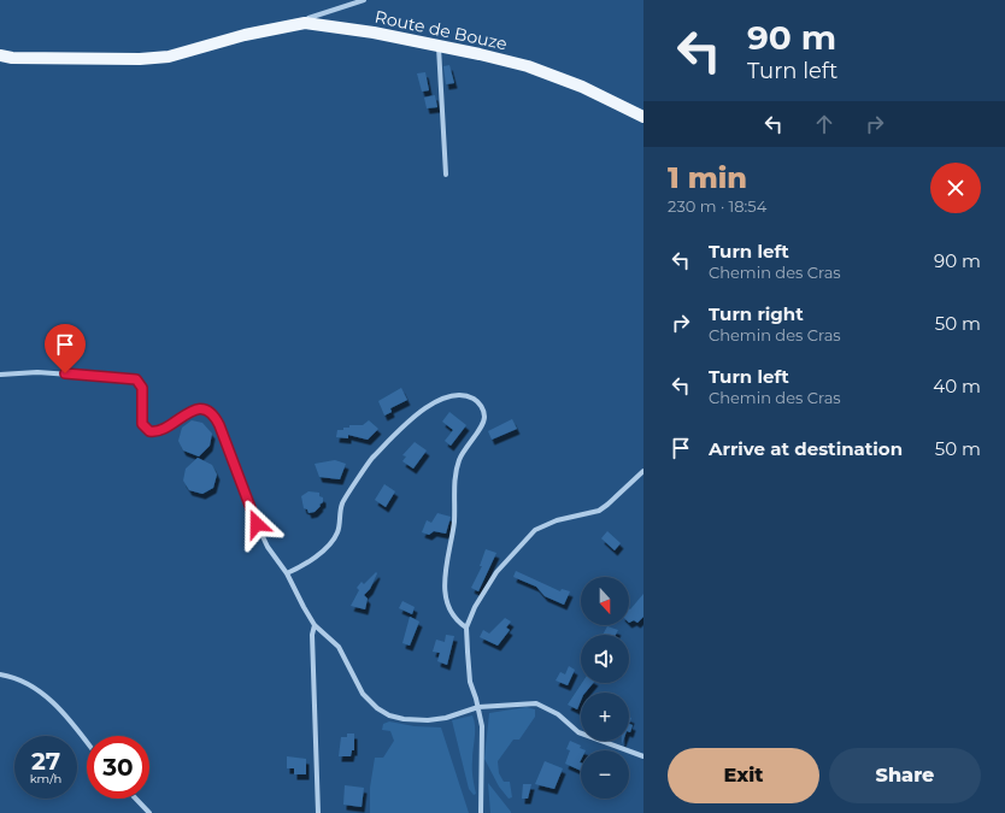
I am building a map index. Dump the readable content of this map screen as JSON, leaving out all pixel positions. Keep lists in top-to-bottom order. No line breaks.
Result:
{"streets":{"main road":["Route de Bouze"]},"north":"bottom","page":{"turn":["90 m","Turn left"],"heading":["1 min","230 m · 18:54"],"list":[{"name":"Turn left","note":"Chemin des Cras","value":"90 m"},{"name":"Turn right","note":"Chemin des Cras","value":"50 m"},{"name":"Turn left","note":"Chemin des Cras","value":"40 m"},{"name":"Arrive at destination","value":"50 m"}],"map_buttons":["+","−"],"speed":"27 km/h","limit":"30","buttons":["Exit","Share"]}}
